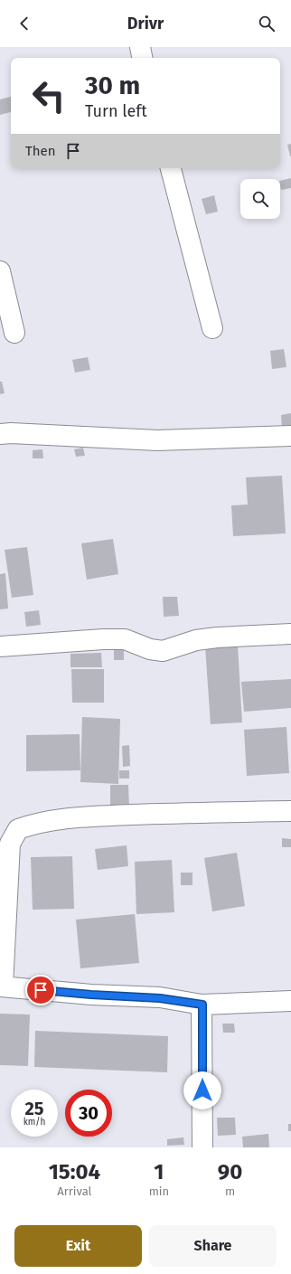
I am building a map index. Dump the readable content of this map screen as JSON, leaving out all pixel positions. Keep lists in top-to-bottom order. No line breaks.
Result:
{"page":{"header":"Drivr","turn":["30 m","Turn left"],"then":"Then","speed":"25 km/h","limit":"30","eta":["15:04","Arrival","1","min","90","m"],"buttons":["Exit","Share"]}}
